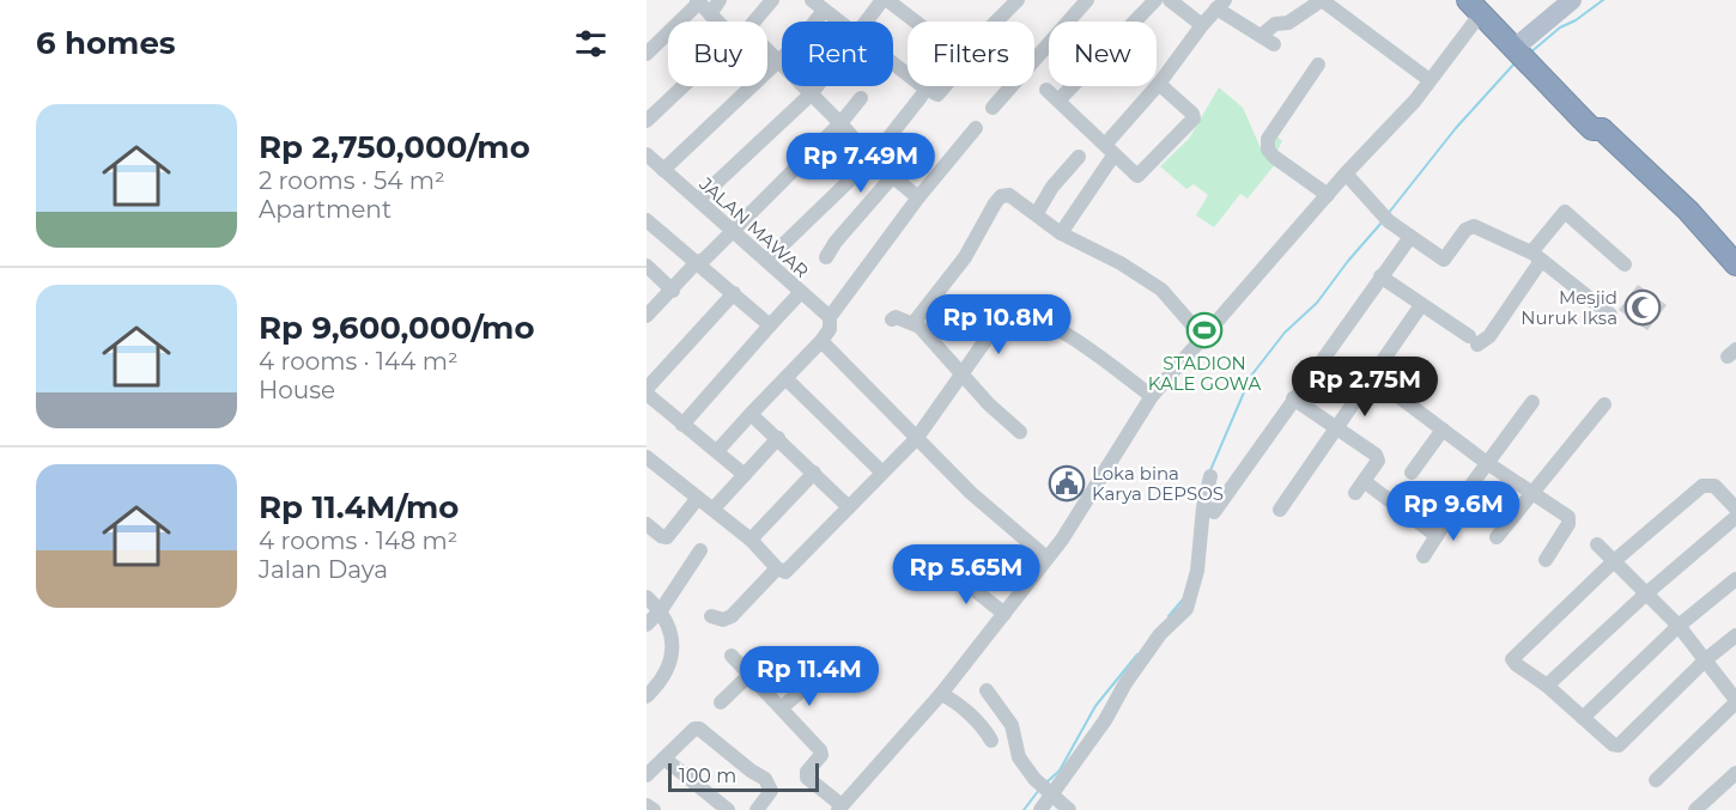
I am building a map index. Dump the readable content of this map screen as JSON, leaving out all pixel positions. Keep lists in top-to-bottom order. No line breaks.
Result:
{"streets":{"street":["JALAN MAWAR"]},"places":{"mosque":["Mesjid Nuruk Iksa"],"sports":["STADION KALE GOWA"],"public building":["Loka bina Karya DEPSOS"]},"scale_bar":"100 m","page":{"heading":"6 homes","chip":["Buy","Rent","Filters","New"],"list":[{"name":"Rp 2,750,000/mo","note":"2 rooms · 54 m² · Apartment"},{"name":"Rp 9,600,000/mo","note":"4 rooms · 144 m² · House"},{"name":"Rp 11.4M/mo","note":"4 rooms · 148 m² · Jalan Daya"}],"price":["Rp 7.49M","Rp 10.8M","Rp 2.75M","Rp 9.6M","Rp 5.65M","Rp 11.4M"],"scale":"100 m"}}
